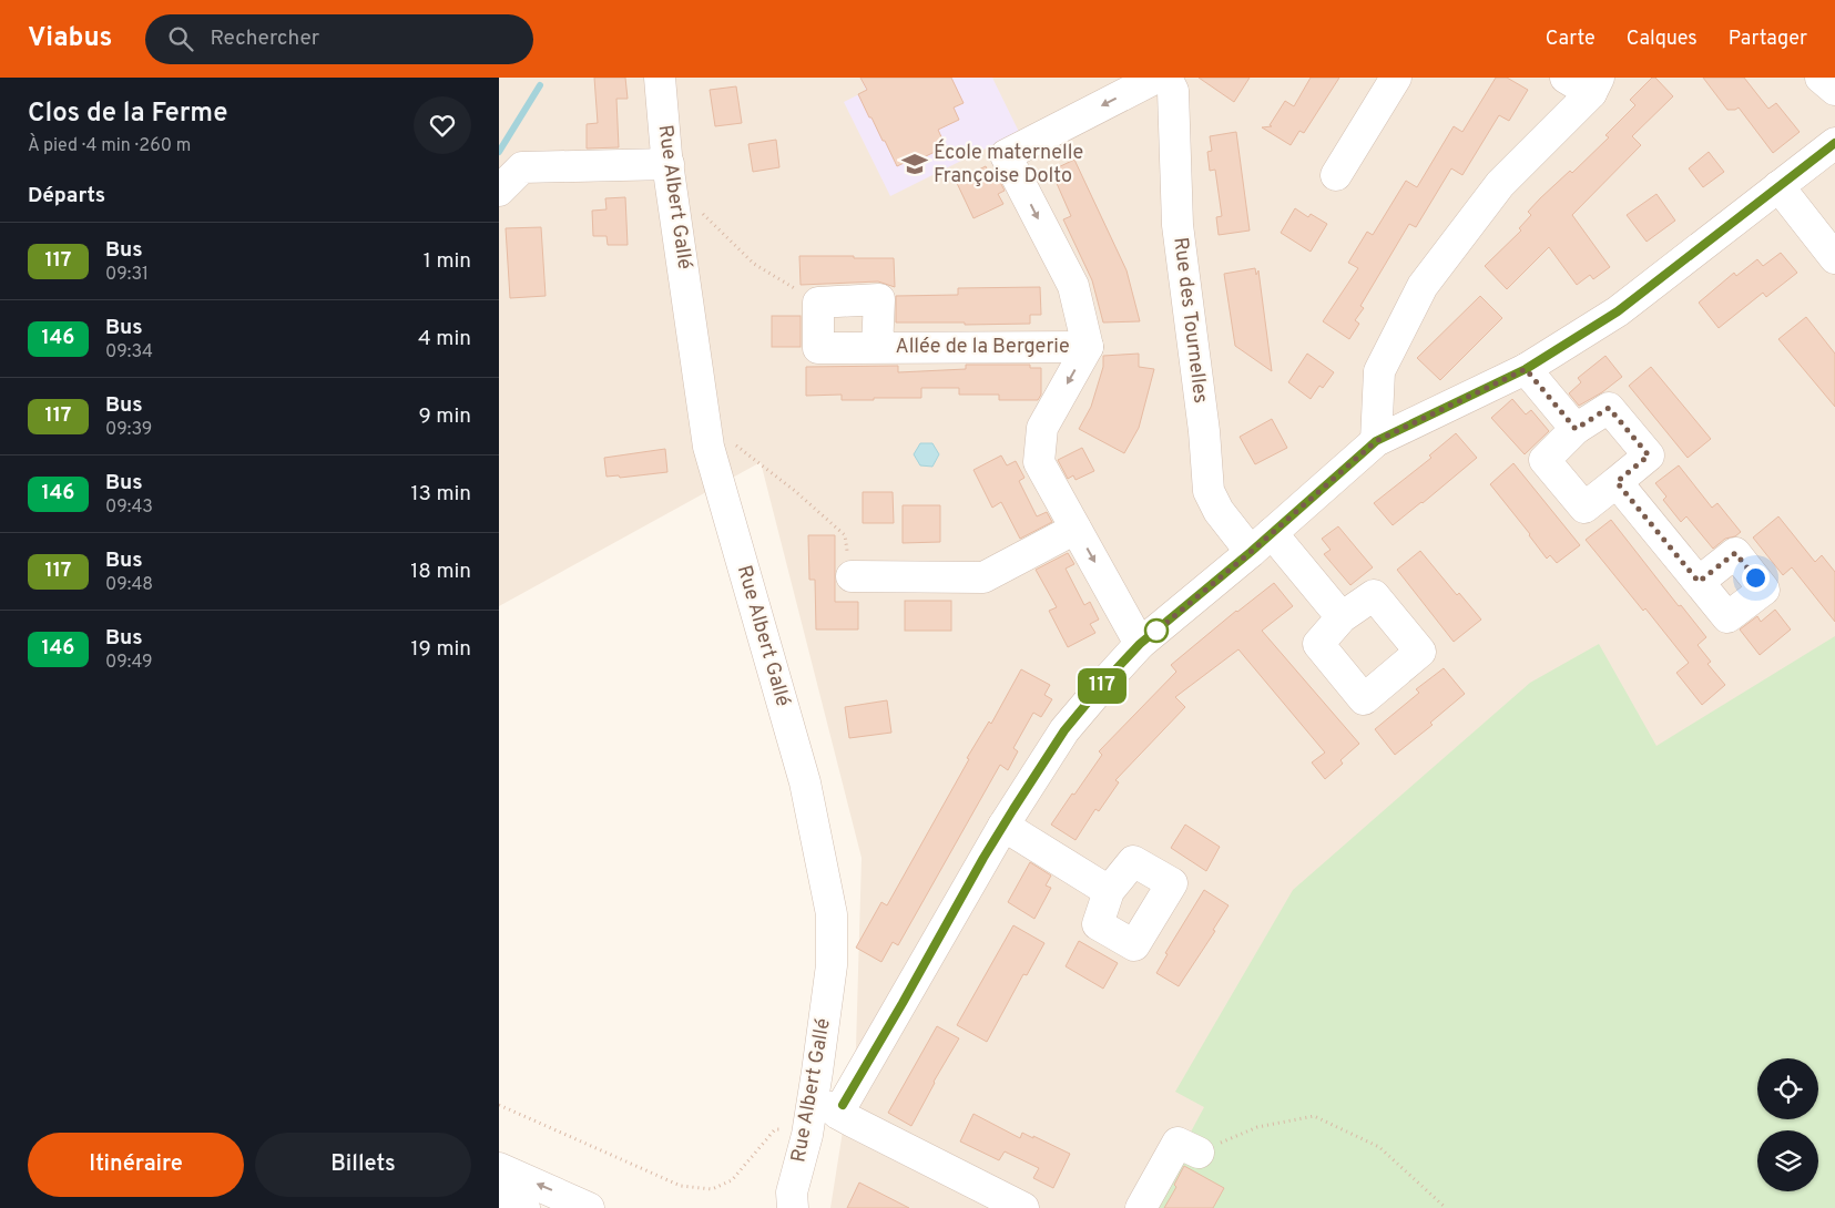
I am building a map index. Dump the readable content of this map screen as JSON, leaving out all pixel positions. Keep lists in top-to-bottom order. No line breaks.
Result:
{"streets":{"street":["Rue Albert Gallé","Rue des Tournelles","Allée de la Bergerie"]},"places":{"school or university":["École maternelle Françoise Dolto"]},"lines":["bus line 117"],"page":{"header":"Viabus","search":"Rechercher","nav":["Carte","Calques","Partager"],"heading":[["Clos de la Ferme","À pied · 4 min · 260 m"],"Départs"],"on_map":"117","list":[{"mark":"117","name":"Bus","note":"09:31","value":"1 min"},{"mark":"146","name":"Bus","note":"09:34","value":"4 min"},{"mark":"117","name":"Bus","note":"09:39","value":"9 min"},{"mark":"146","name":"Bus","note":"09:43","value":"13 min"},{"mark":"117","name":"Bus","note":"09:48","value":"18 min"},{"mark":"146","name":"Bus","note":"09:49","value":"19 min"}],"buttons":["Itinéraire","Billets"]}}
